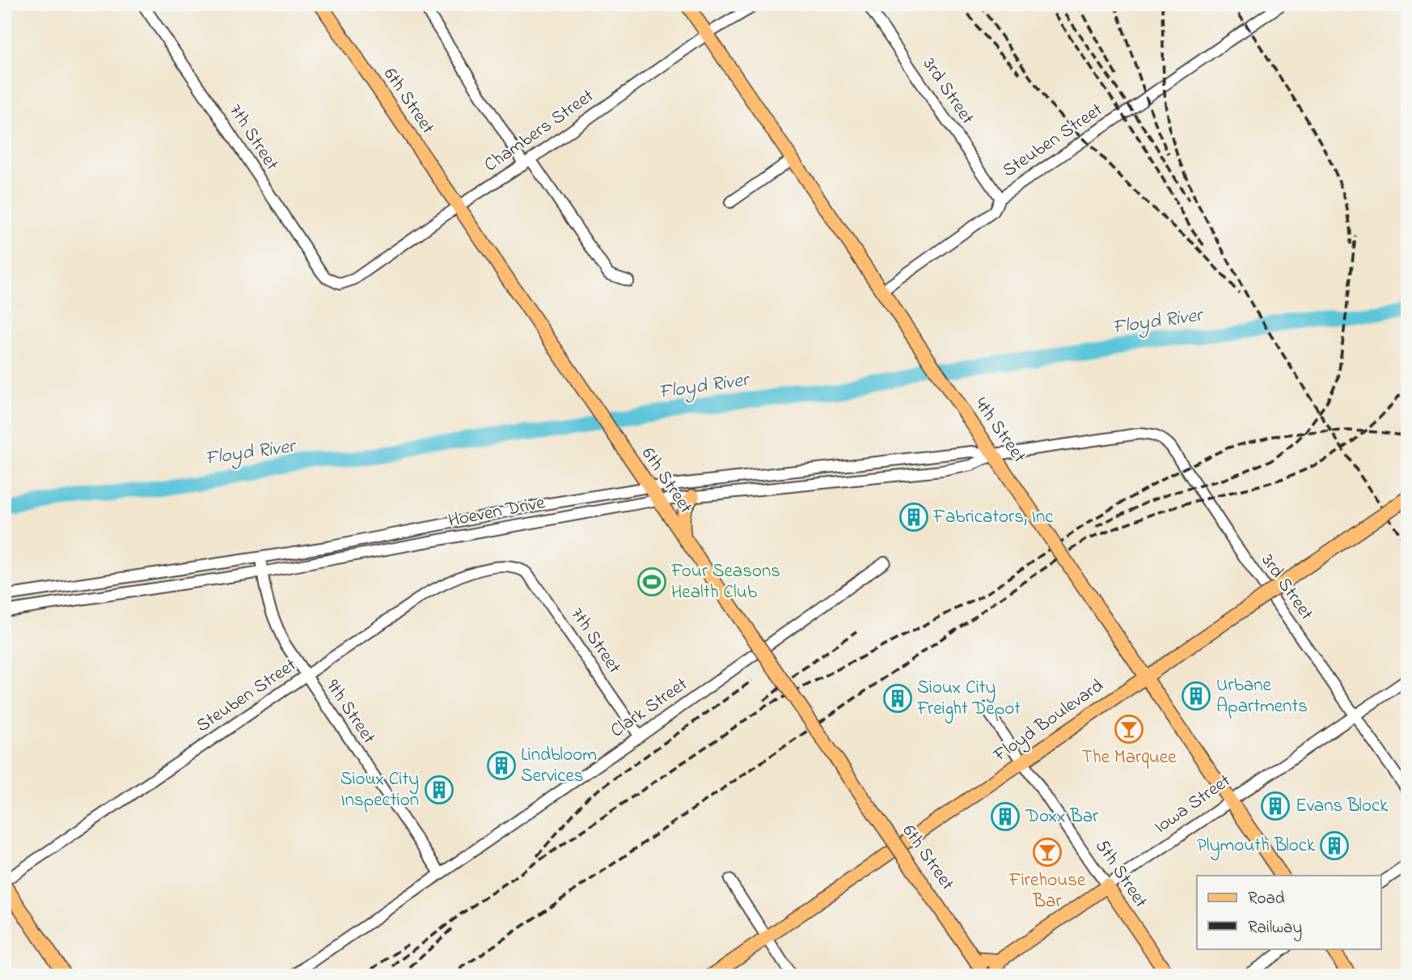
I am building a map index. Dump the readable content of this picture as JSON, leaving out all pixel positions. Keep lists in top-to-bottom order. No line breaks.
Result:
{"streets":{"main road":["6th Street","4th Street","Floyd Boulevard","Iowa Street","5th Street"],"street":["3rd Street","Chambers Street","7th Street","Steuben Street","Hoeven Drive","Clark Street","9th Street"]},"crossings":[["3rd Street","Steuben Street"],["3rd Street","Hoeven Drive"],["3rd Street","Iowa Street"],["6th Street","Chambers Street"],["6th Street","Hoeven Drive"],["Chambers Street","7th Street"],["Chambers Street","4th Street"],["7th Street","Steuben Street"],["7th Street","Clark Street"],["Steuben Street","4th Street"],["Steuben Street","9th Street"],["4th Street","Hoeven Drive"],["4th Street","Floyd Boulevard"],["4th Street","Iowa Street"],["Hoeven Drive","9th Street"],["Clark Street","9th Street"],["Floyd Boulevard","5th Street"],["Iowa Street","5th Street"]],"water":["Floyd River"],"places":{"building":["Fabricators, Inc","Urbane Apartments","Sioux City Freight Depot","Lindbloom Services","Sioux City Inspection","Evans Block","Doxx Bar","Plymouth Block"],"sports":["Four Seasons Health Club"],"bar":["The Marquee","Firehouse Bar"]},"legend":["Road","Railway"]}
